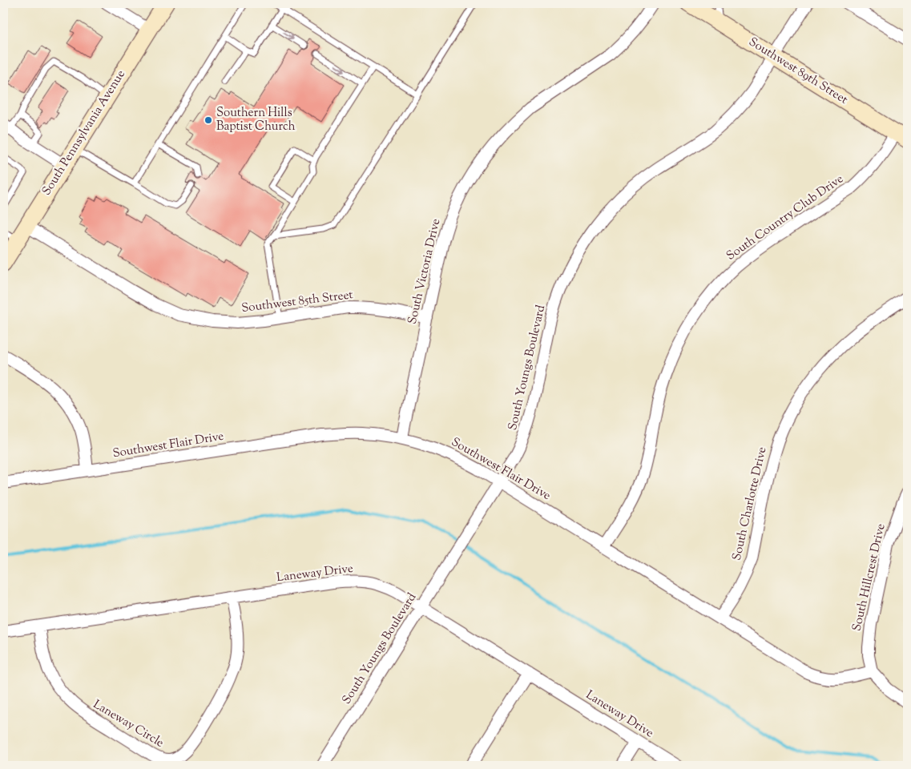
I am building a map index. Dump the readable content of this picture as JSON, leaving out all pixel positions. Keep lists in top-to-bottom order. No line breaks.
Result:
{"streets":{"main road":["Southwest 89th Street","South Pennsylvania Avenue"],"street":["South Country Club Drive","South Victoria Drive","Southwest 85th Street","South Youngs Boulevard","Southwest Flair Drive","South Charlotte Drive","Laneway Drive","South Hillcrest Drive","Laneway Circle"]},"crossings":[["Southwest 89th Street","South Country Club Drive"],["Southwest 89th Street","South Youngs Boulevard"],["South Pennsylvania Avenue","Southwest 85th Street"],["South Country Club Drive","Southwest Flair Drive"],["South Victoria Drive","Southwest 85th Street"],["South Victoria Drive","Southwest Flair Drive"],["South Youngs Boulevard","Southwest Flair Drive"],["South Youngs Boulevard","Laneway Drive"],["Southwest Flair Drive","South Charlotte Drive"],["Southwest Flair Drive","South Hillcrest Drive"],["Laneway Drive","Laneway Circle"]],"places":["Southern Hills Baptist Church"]}
